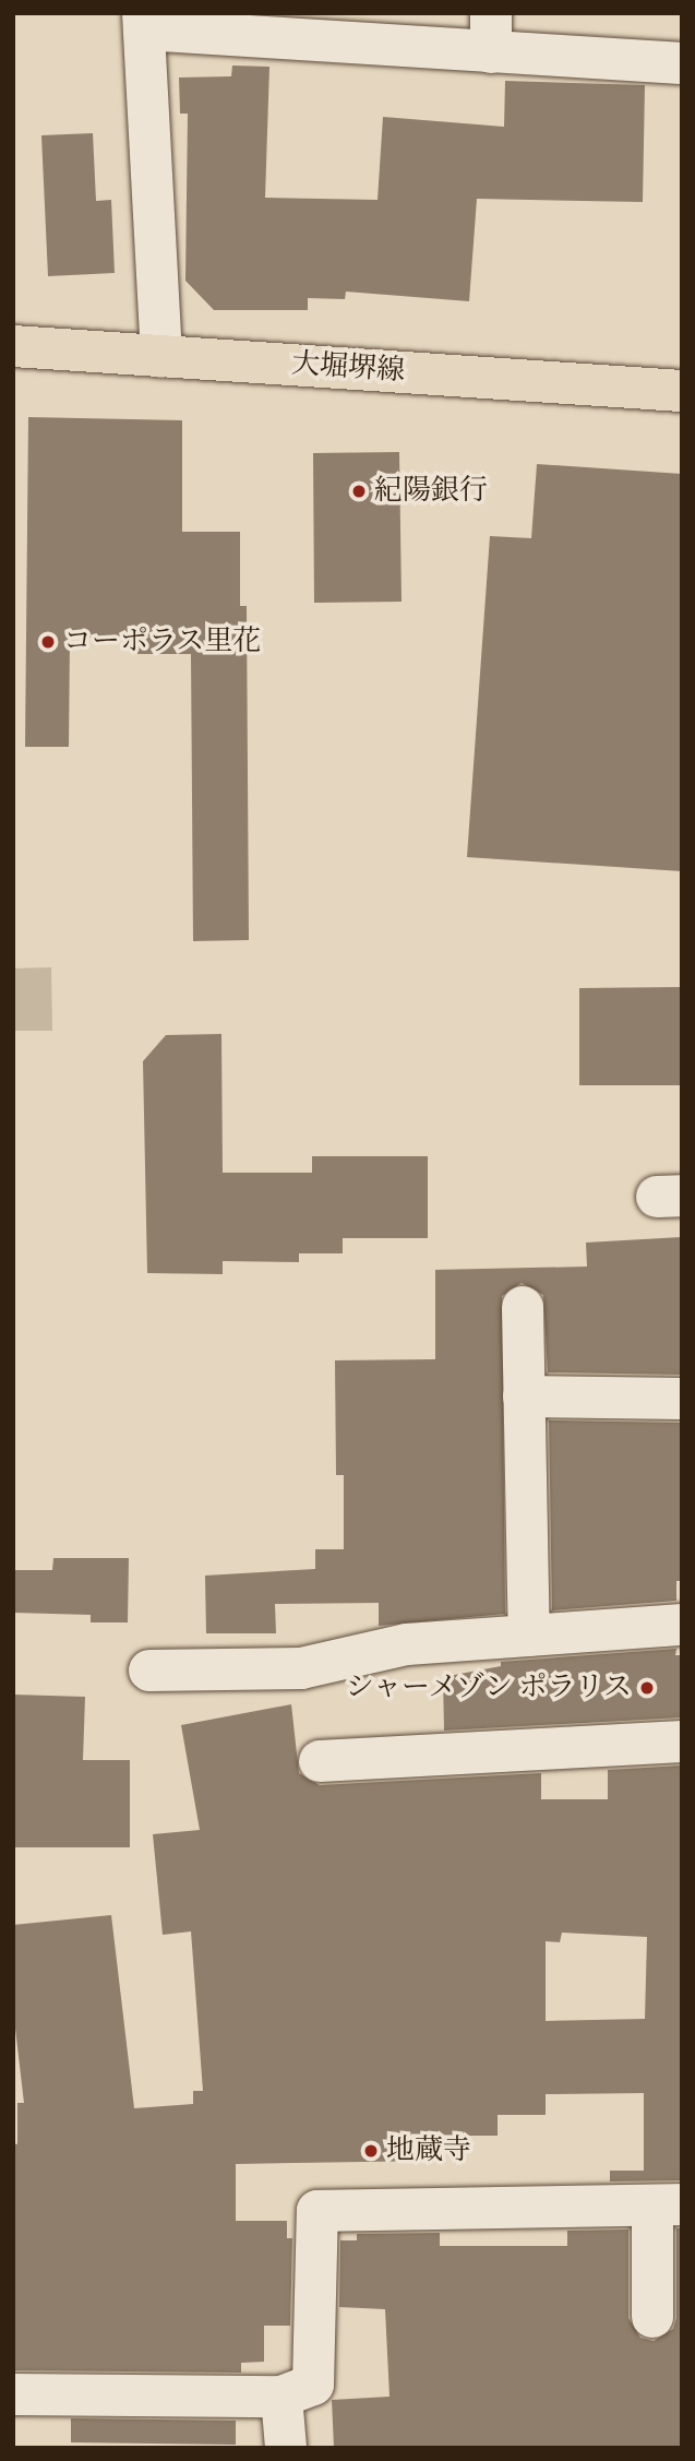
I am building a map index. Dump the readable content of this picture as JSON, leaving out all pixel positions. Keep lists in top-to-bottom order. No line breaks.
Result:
{"streets":{"main road":["大堀堺線"]},"places":["紀陽銀行","コーポラス里花","シャーメゾン ポラリス","地蔵寺"]}
